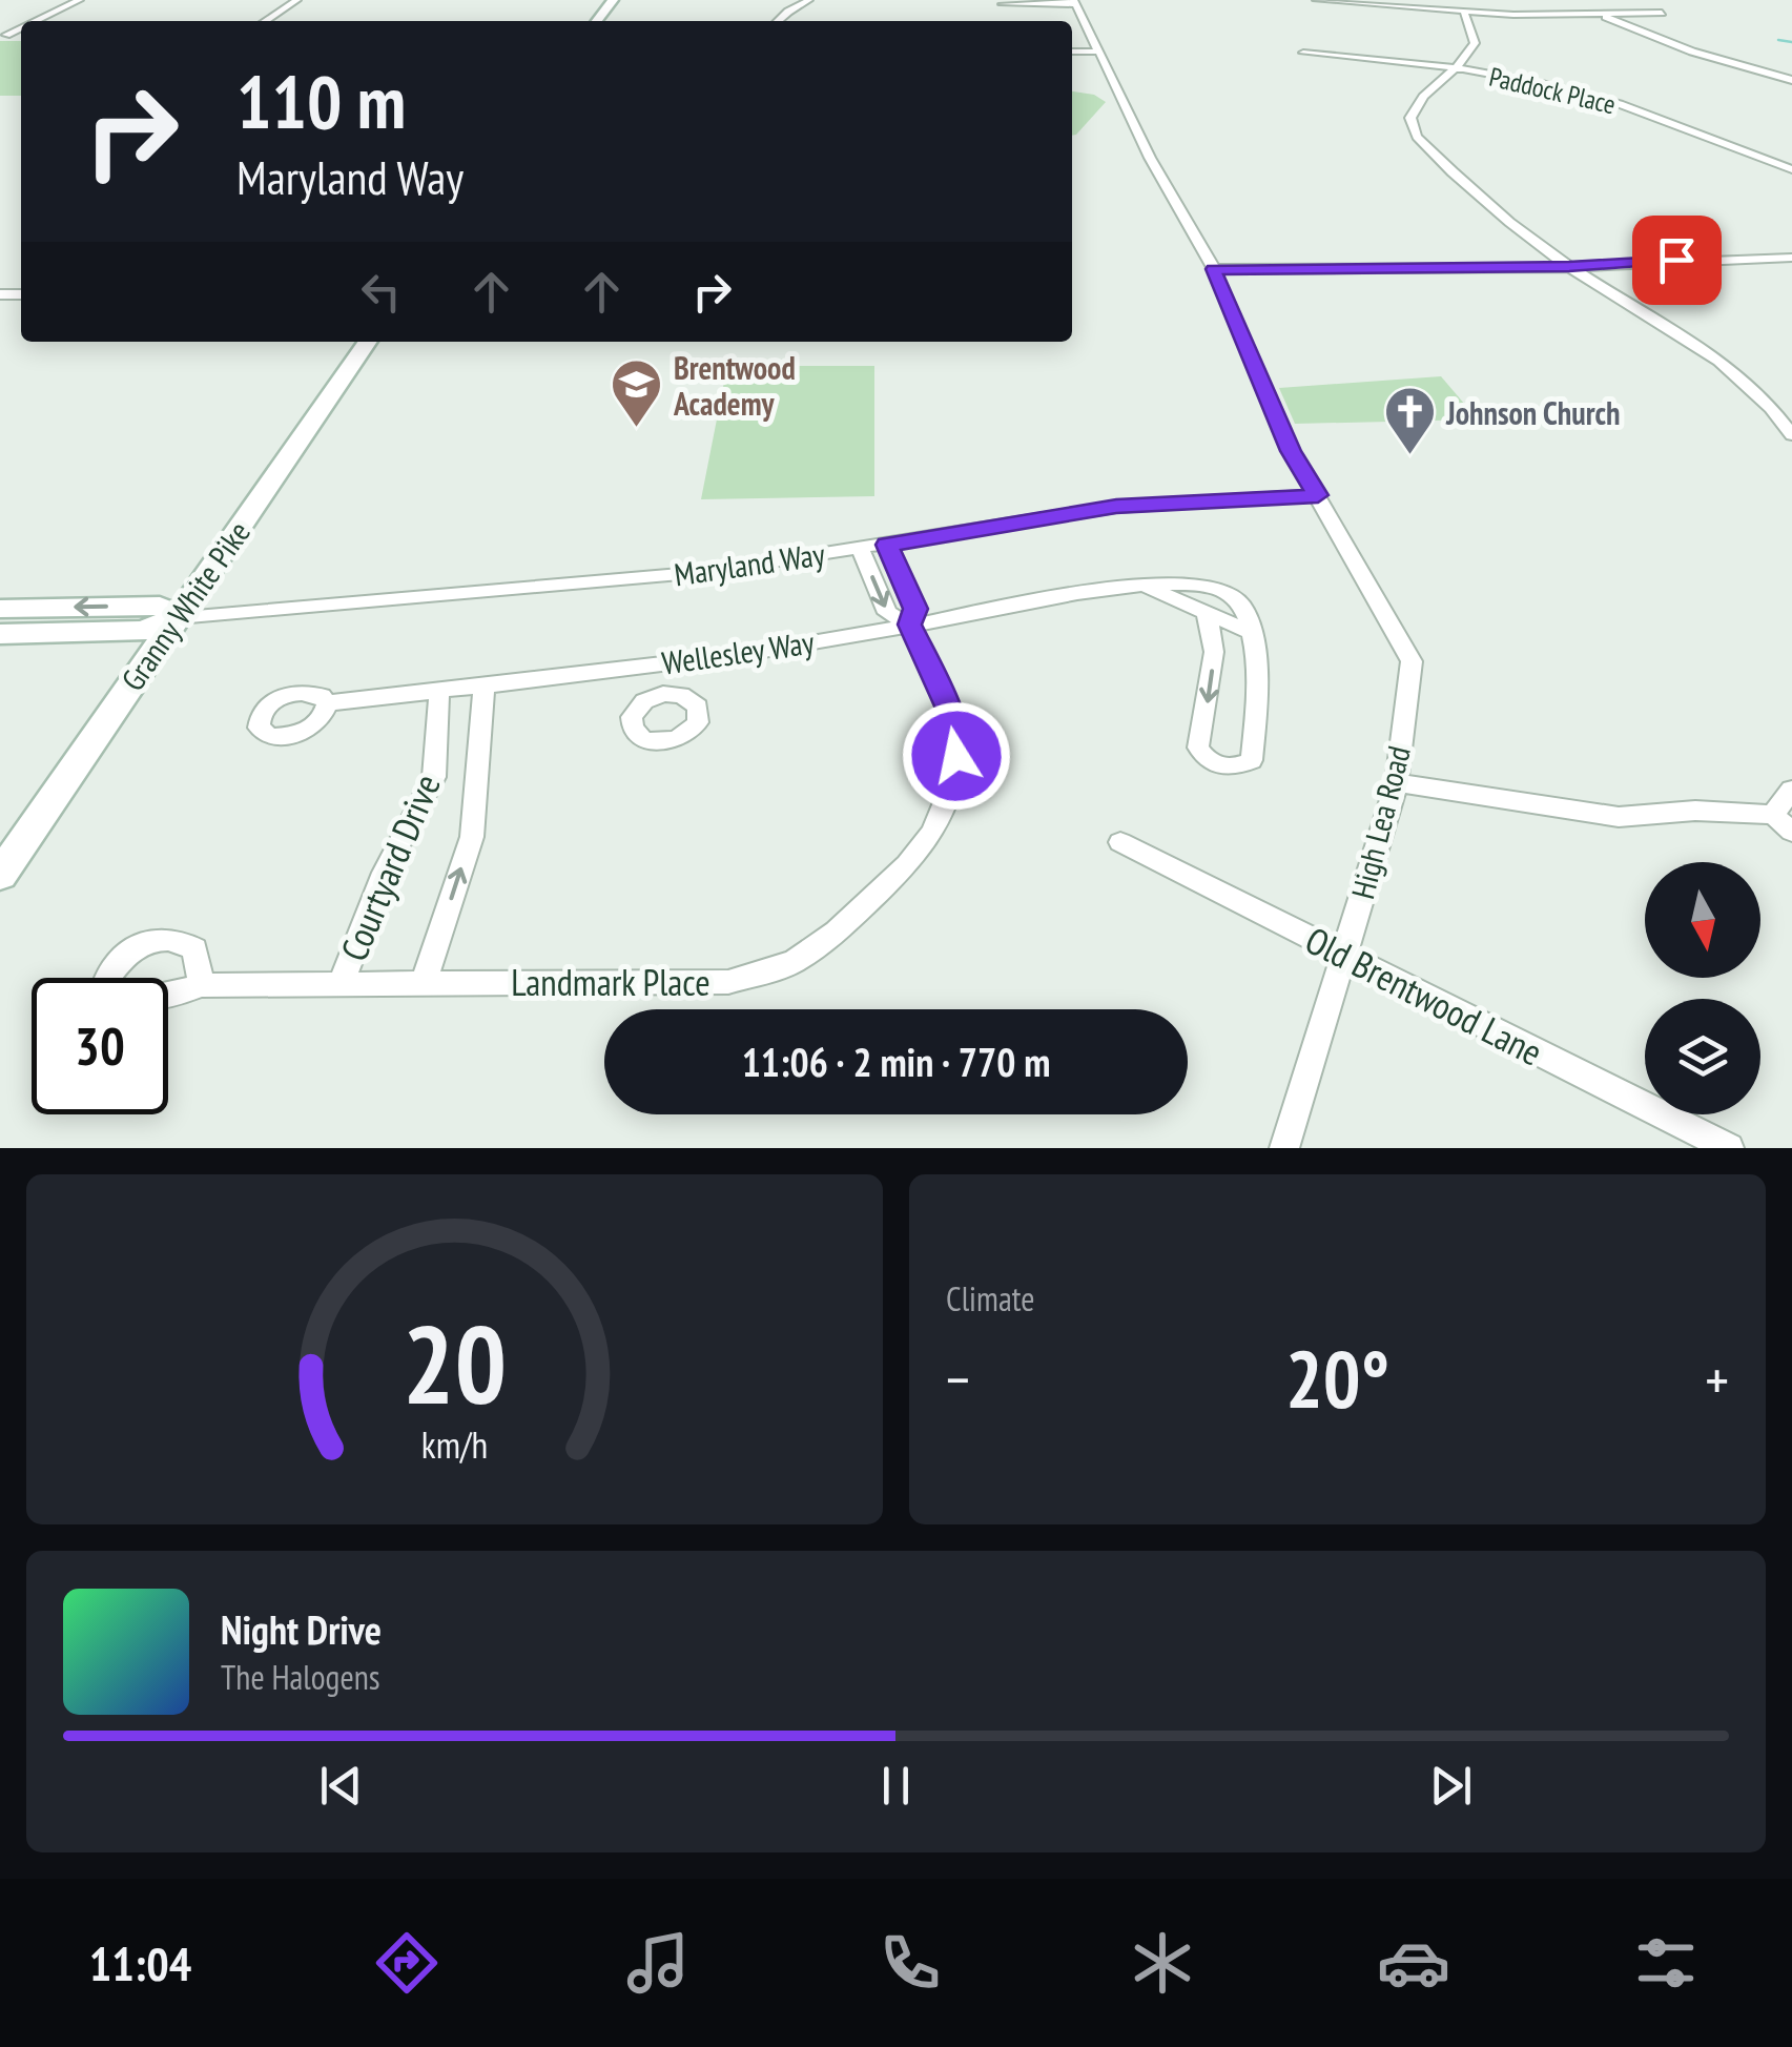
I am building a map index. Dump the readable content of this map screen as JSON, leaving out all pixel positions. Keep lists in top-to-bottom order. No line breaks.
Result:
{"streets":{"main road":["Maryland Way","Granny White Pike"],"street":["Paddock Place","Wellesley Way","High Lea Road","Courtyard Drive","Landmark Place","Old Brentwood Lane"]},"crossings":[["Maryland Way","Granny White Pike"],["Maryland Way","High Lea Road"],["Maryland Way","Landmark Place"],["Wellesley Way","Courtyard Drive"],["Wellesley Way","Landmark Place"],["High Lea Road","Old Brentwood Lane"],["Courtyard Drive","Landmark Place"]],"places":{"school or university":["Brentwood Academy"],"church":["Johnson Church"]},"north":"bottom","page":{"turn":["110 m","Maryland Way"],"limit":"30","trip":"11:06 · 2 min · 770 m","tile":"Climate","heat":["−","20°","+"],"song":["Night Drive","The Halogens"],"tabs":"11:04","gauge":["20","km/h"]}}
